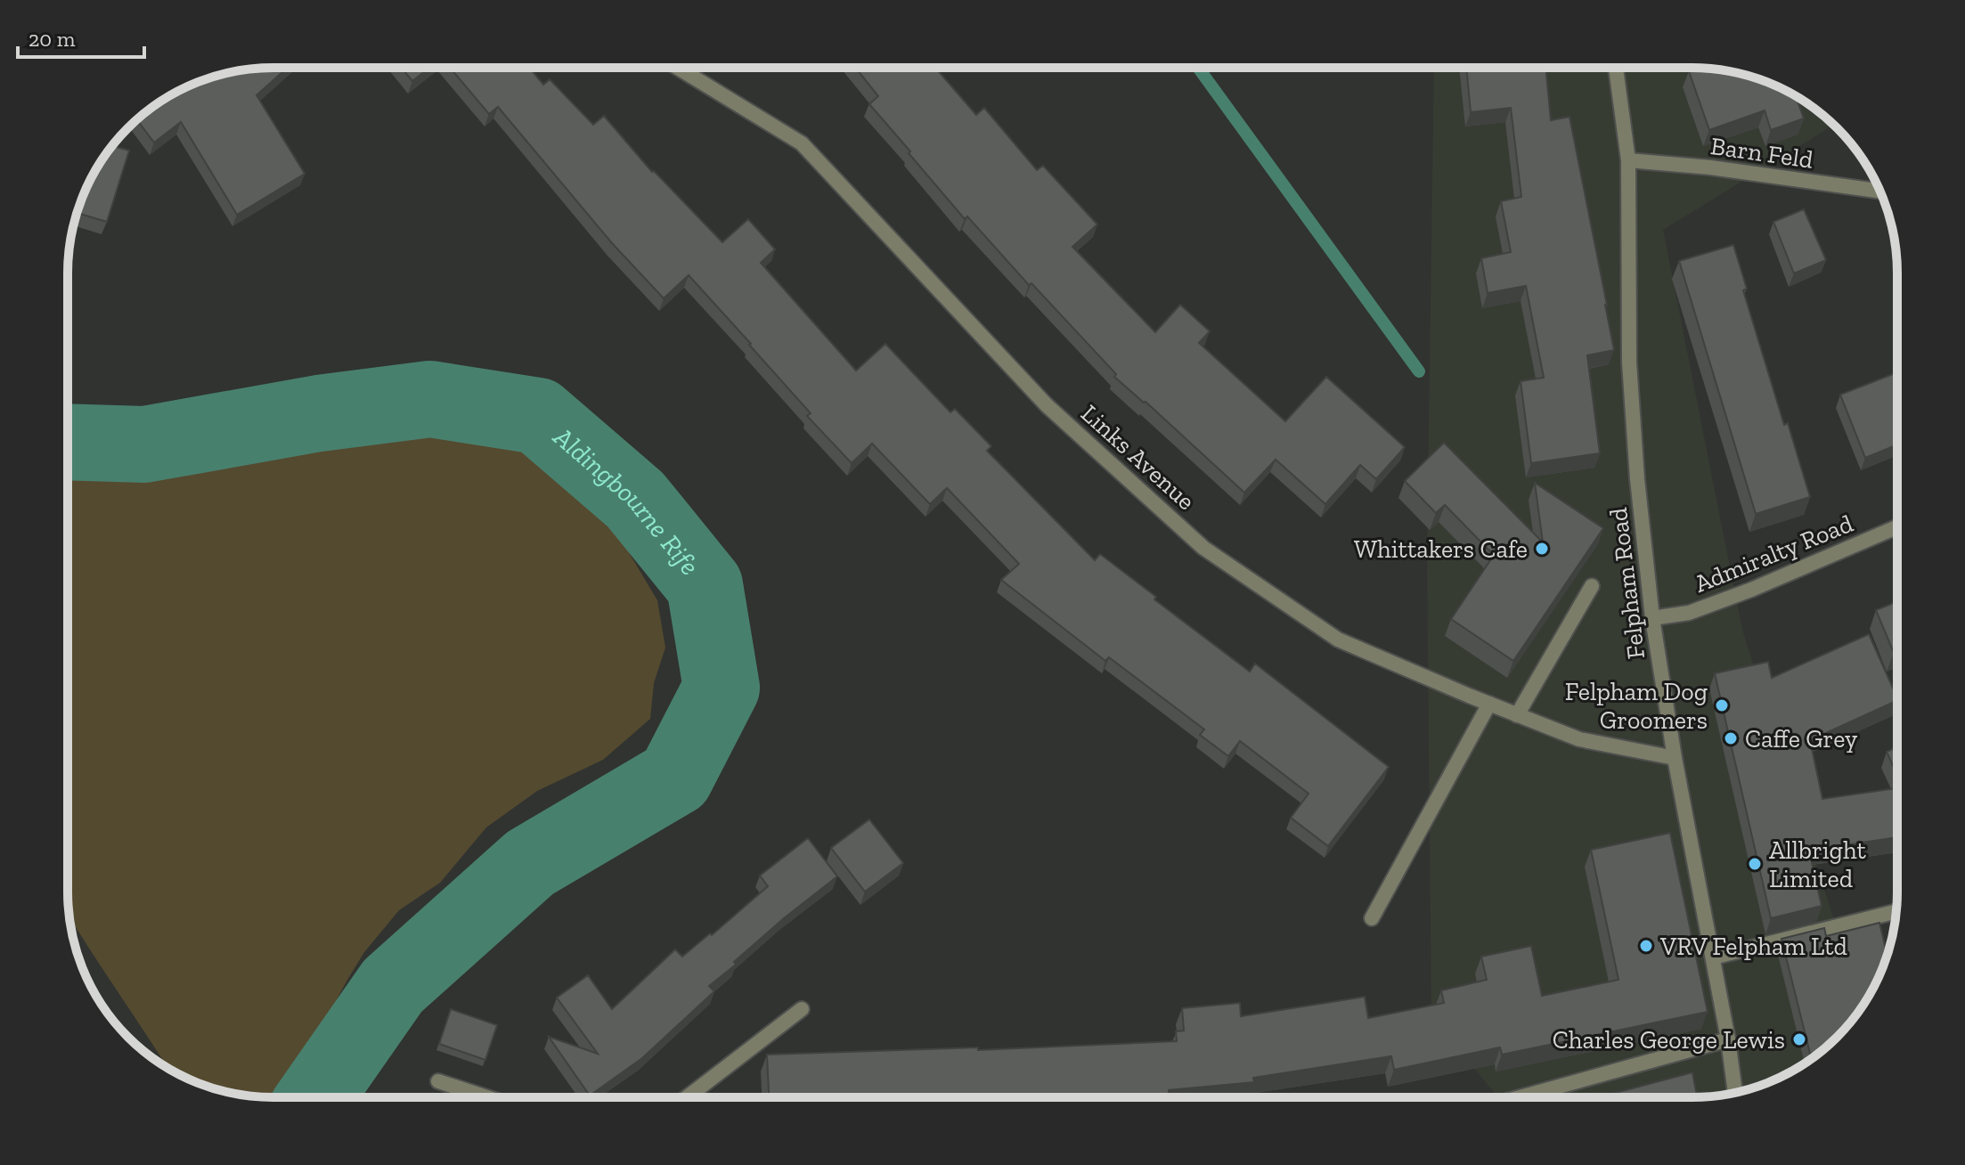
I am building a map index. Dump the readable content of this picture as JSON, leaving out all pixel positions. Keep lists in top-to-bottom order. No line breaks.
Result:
{"streets":{"street":["Barn Feld","Links Avenue","Admiralty Road","Felpham Road"]},"crossings":[["Barn Feld","Felpham Road"],["Links Avenue","Felpham Road"],["Admiralty Road","Felpham Road"]],"water":["Aldingbourne Rife"],"places":["Whittakers Cafe","Felpham Dog Groomers","Caffe Grey","Allbright Limited","VRV Felpham Ltd","Charles George Lewis"],"scale_bar":"20 m"}
